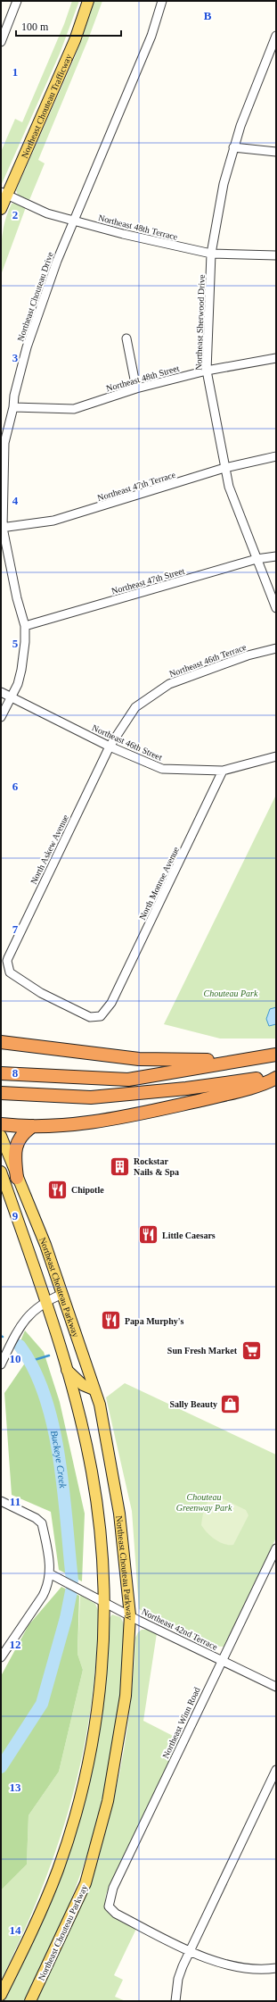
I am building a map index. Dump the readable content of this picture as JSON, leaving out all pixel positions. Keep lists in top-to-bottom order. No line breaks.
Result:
{"streets":{"main road":["Northeast Chouteau Trafficway","Northeast Chouteau Parkway"],"street":["Northeast 48th Terrace","Northeast Chouteau Drive","Northeast Sherwood Drive","Northeast 48th Street","Northeast 47th Terrace","Northeast 47th Street","Northeast 46th Terrace","Northeast 46th Street","North Askew Avenue","North Monroe Avenue","Northeast 42nd Terrace","Northeast Winn Road"]},"crossings":[["Northeast Chouteau Trafficway","Northeast 48th Terrace"],["Northeast 48th Terrace","Northeast Chouteau Drive"],["Northeast 48th Terrace","Northeast Sherwood Drive"],["Northeast Chouteau Drive","Northeast 48th Street"],["Northeast Chouteau Drive","Northeast 47th Terrace"],["Northeast Chouteau Drive","Northeast 47th Street"],["Northeast Chouteau Drive","Northeast 46th Street"],["Northeast Sherwood Drive","Northeast 48th Street"],["Northeast Sherwood Drive","Northeast 47th Terrace"],["Northeast Sherwood Drive","Northeast 47th Street"],["Northeast 46th Terrace","Northeast 46th Street"],["Northeast 46th Terrace","North Askew Avenue"],["Northeast 46th Street","North Askew Avenue"],["Northeast 46th Street","North Monroe Avenue"],["North Askew Avenue","North Monroe Avenue"],["Northeast Chouteau Parkway","Northeast 42nd Terrace"],["Northeast 42nd Terrace","Northeast Winn Road"]],"water":["Buckeye Creek"],"parks":["Chouteau Park","Chouteau Greenway Park"],"places":{"building":["Rockstar Nails & Spa"],"restaurant":["Chipotle","Little Caesars","Papa Murphy's"],"supermarket":["Sun Fresh Market"],"shop":["Sally Beauty"]},"scale_bar":"100 m","grid":{"columns":["B"],"rows":["1","2","3","4","5","6","7","8","9","10","11","12","13","14"]}}
